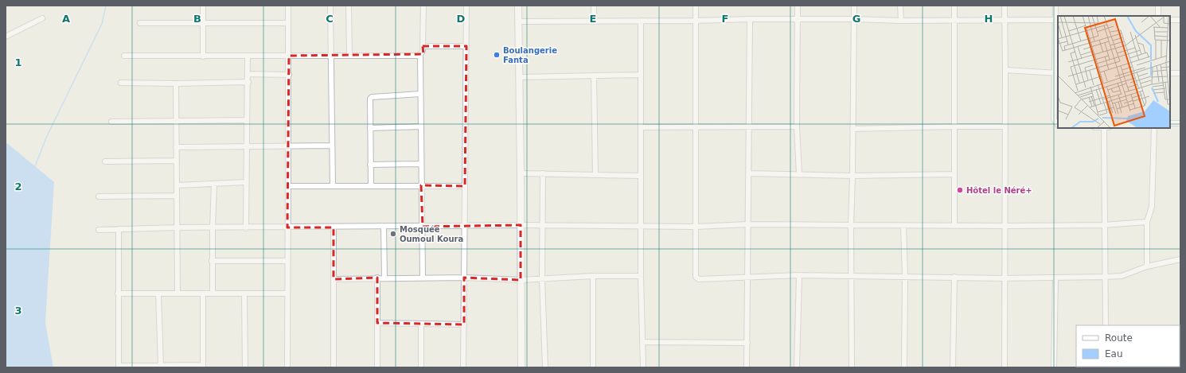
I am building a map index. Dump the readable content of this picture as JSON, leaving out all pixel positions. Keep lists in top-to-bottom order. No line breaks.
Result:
{"places":["Boulangerie Fanta","Hôtel le Néré+","Mosquée Oumoul Koura"],"legend":["Route","Eau"],"grid":{"columns":["A","B","C","D","E","F","G","H"],"rows":["1","2","3"]}}
